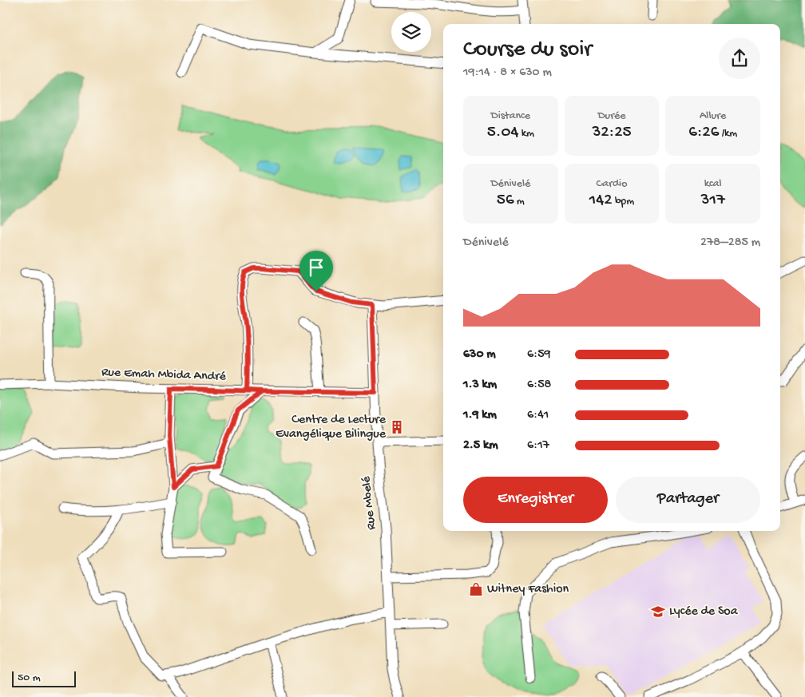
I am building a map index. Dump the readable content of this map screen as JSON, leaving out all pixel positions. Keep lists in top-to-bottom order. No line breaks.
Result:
{"streets":{"street":["Rue Emah Mbida André","Rue Mbelé"]},"crossings":[["Rue Emah Mbida André","Rue Mbelé"]],"places":{"building":["Centre de Lecture Evangélique Bilingue"],"shop":["Witney Fashion"],"school or university":["Lycée de Soa"]},"scale_bar":"50 m","page":{"heading":["Course du soir","19:14 · 8 × 630 m"],"stats":[["Distance","5.04 km"],["Durée","32:25"],["Allure","6:26 /km"],["Dénivelé","56 m"],["Cardio","142 bpm"],["kcal","317"]],"chart":["Dénivelé","278–285 m"],"list":[{"name":"630 m","note":"6:59"},{"name":"1.3 km","note":"6:58"},{"name":"1.9 km","note":"6:41"},{"name":"2.5 km","note":"6:17"}],"buttons":["Enregistrer","Partager"],"scale":"50 m"}}
